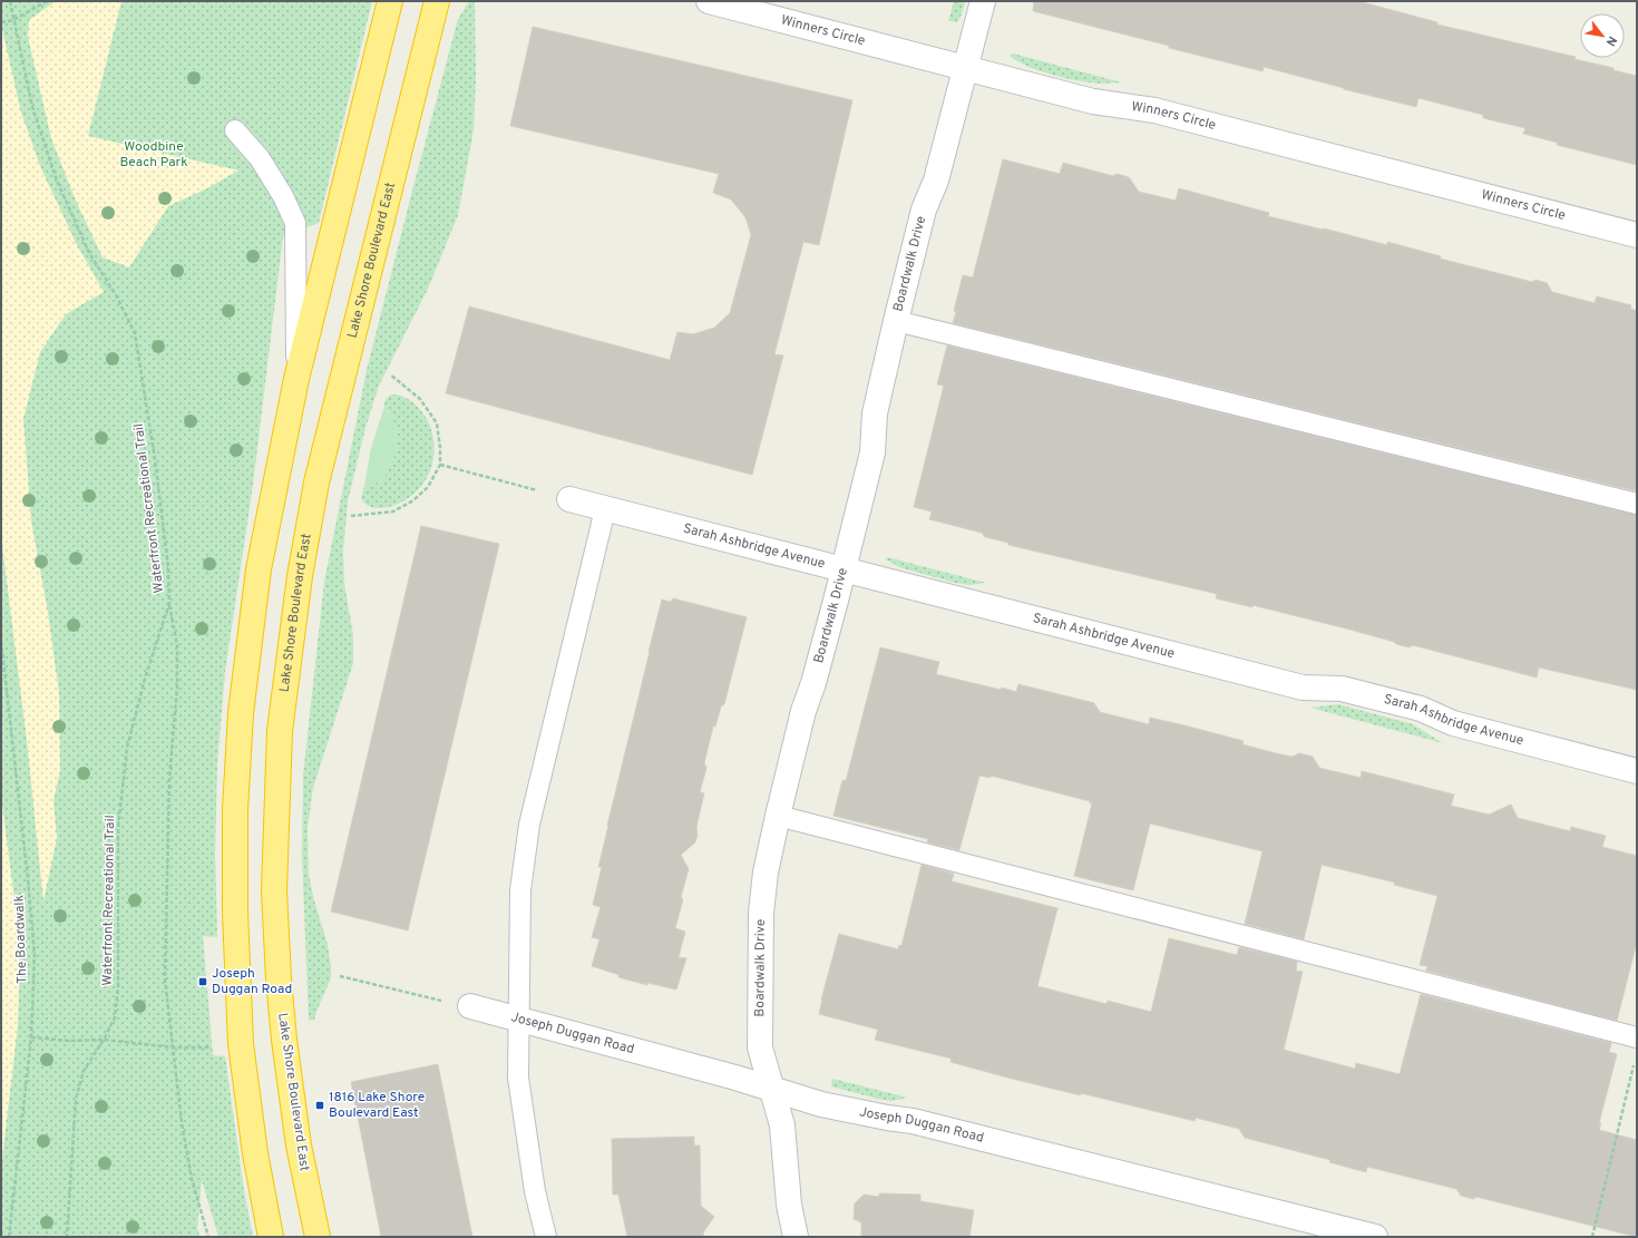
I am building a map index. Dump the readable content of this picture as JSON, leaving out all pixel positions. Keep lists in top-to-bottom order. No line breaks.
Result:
{"streets":{"highway":["Lake Shore Boulevard East"],"street":["Winners Circle","Boardwalk Drive","Sarah Ashbridge Avenue","Joseph Duggan Road"],"path":["Waterfront Recreational Trail","The Boardwalk"]},"crossings":[["Winners Circle","Boardwalk Drive"],["Boardwalk Drive","Sarah Ashbridge Avenue"],["Boardwalk Drive","Joseph Duggan Road"]],"parks":["Woodbine Beach Park"],"places":{"transit":["Joseph Duggan Road","1816 Lake Shore Boulevard East"]},"north":"bottom right"}
